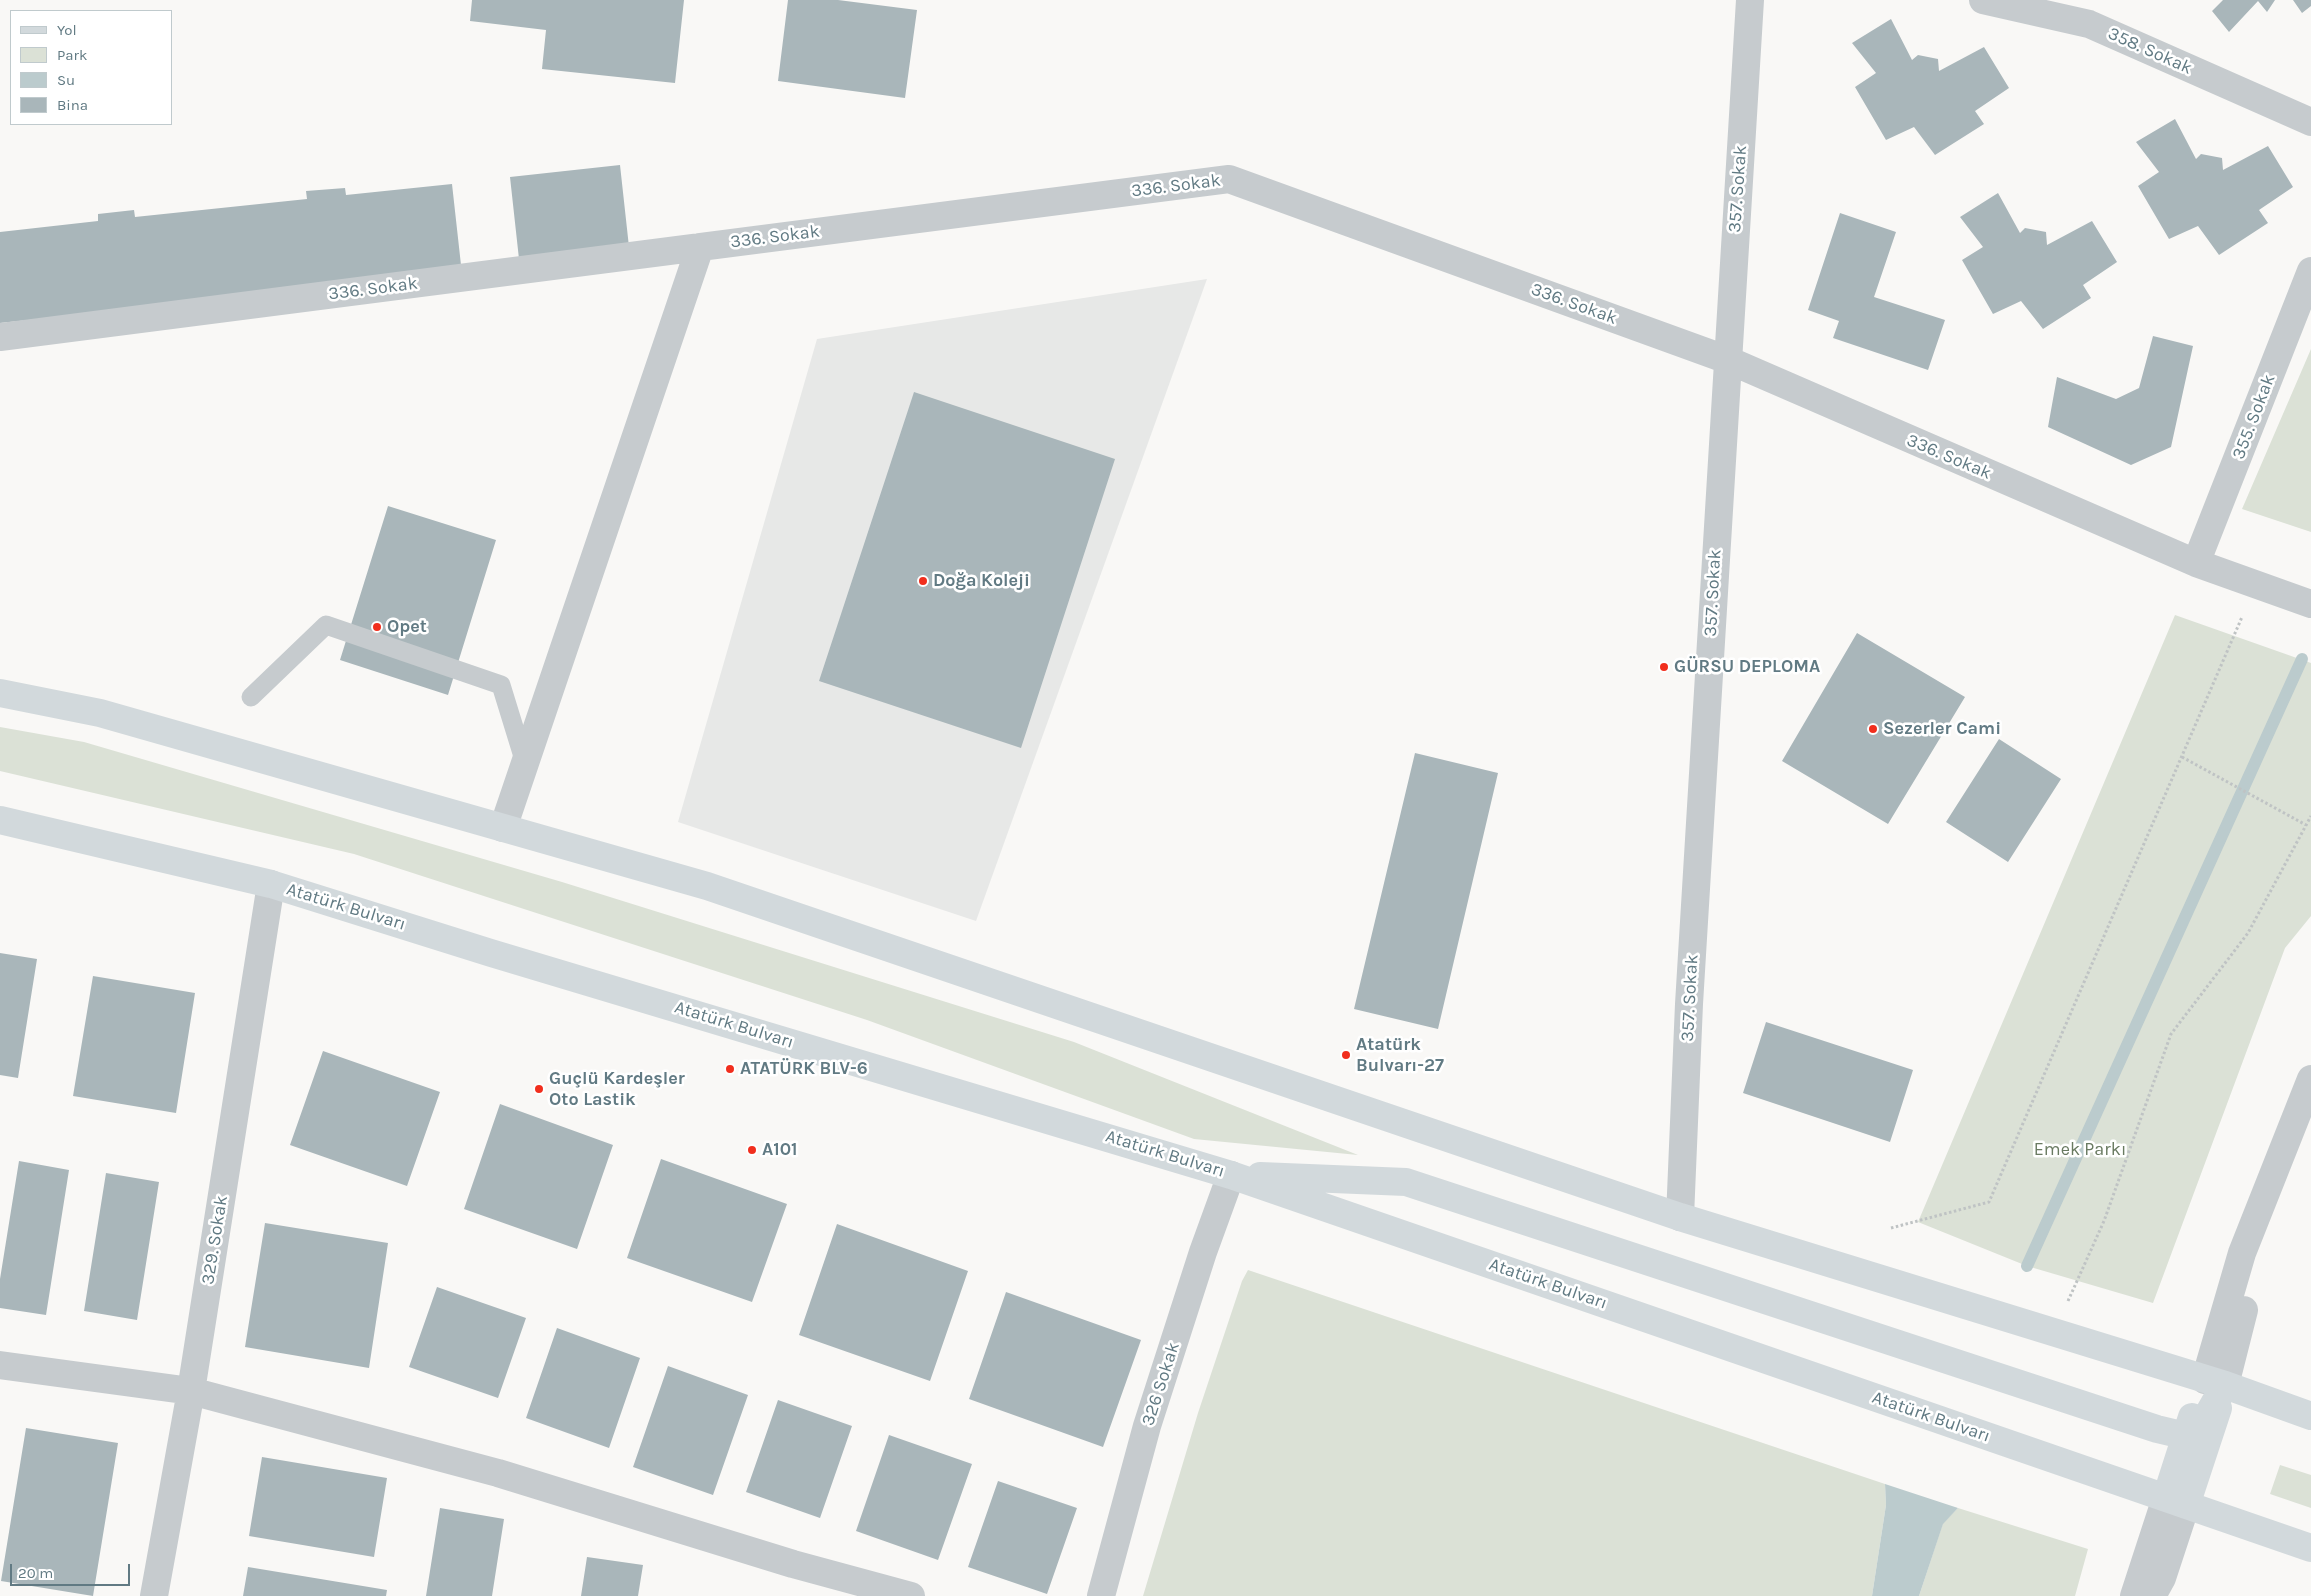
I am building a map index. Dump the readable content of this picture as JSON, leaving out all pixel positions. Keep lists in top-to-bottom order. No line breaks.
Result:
{"streets":{"main road":["Atatürk Bulvarı"],"street":["358. Sokak","336. Sokak","357. Sokak","355. Sokak","329. Sokak","326 Sokak"]},"crossings":[["336. Sokak","357. Sokak"],["336. Sokak","355. Sokak"],["Atatürk Bulvarı","329. Sokak"],["Atatürk Bulvarı","326 Sokak"]],"parks":["Emek Parkı"],"places":["Doğa Koleji","Opet","GÜRSU DEPLOMA","Sezerler Cami","Atatürk Bulvarı-27","ATATÜRK BLV-6","Guçlü Kardeşler Oto Lastik","A101"],"legend":["Yol","Park","Su","Bina"],"scale_bar":"20 m"}
